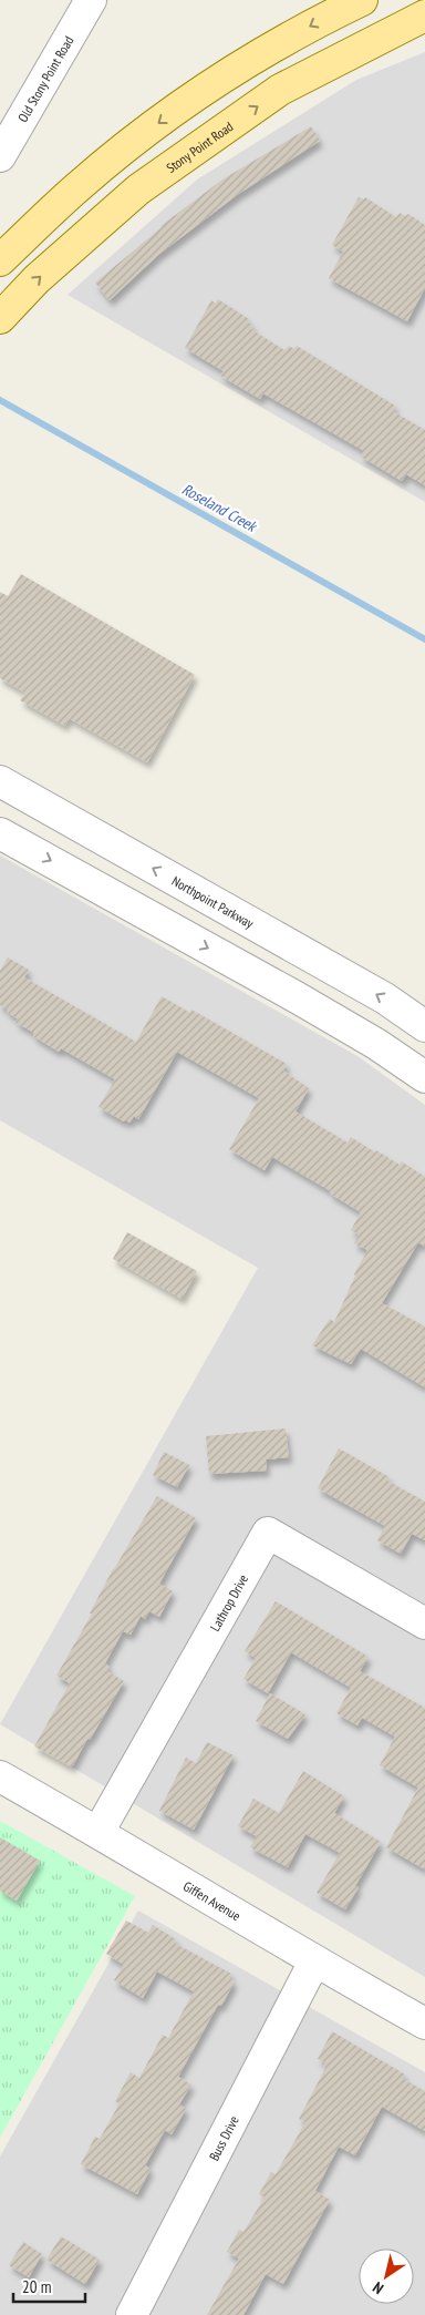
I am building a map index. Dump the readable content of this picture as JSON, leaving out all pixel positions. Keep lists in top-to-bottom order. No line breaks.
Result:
{"streets":{"main road":["Stony Point Road"],"street":["Old Stony Point Road","Northpoint Parkway","Lathrop Drive","Giffen Avenue","Buss Drive"]},"crossings":[["Lathrop Drive","Giffen Avenue"],["Giffen Avenue","Buss Drive"]],"water":["Roseland Creek"],"scale_bar":"20 m","north":"bottom left"}
